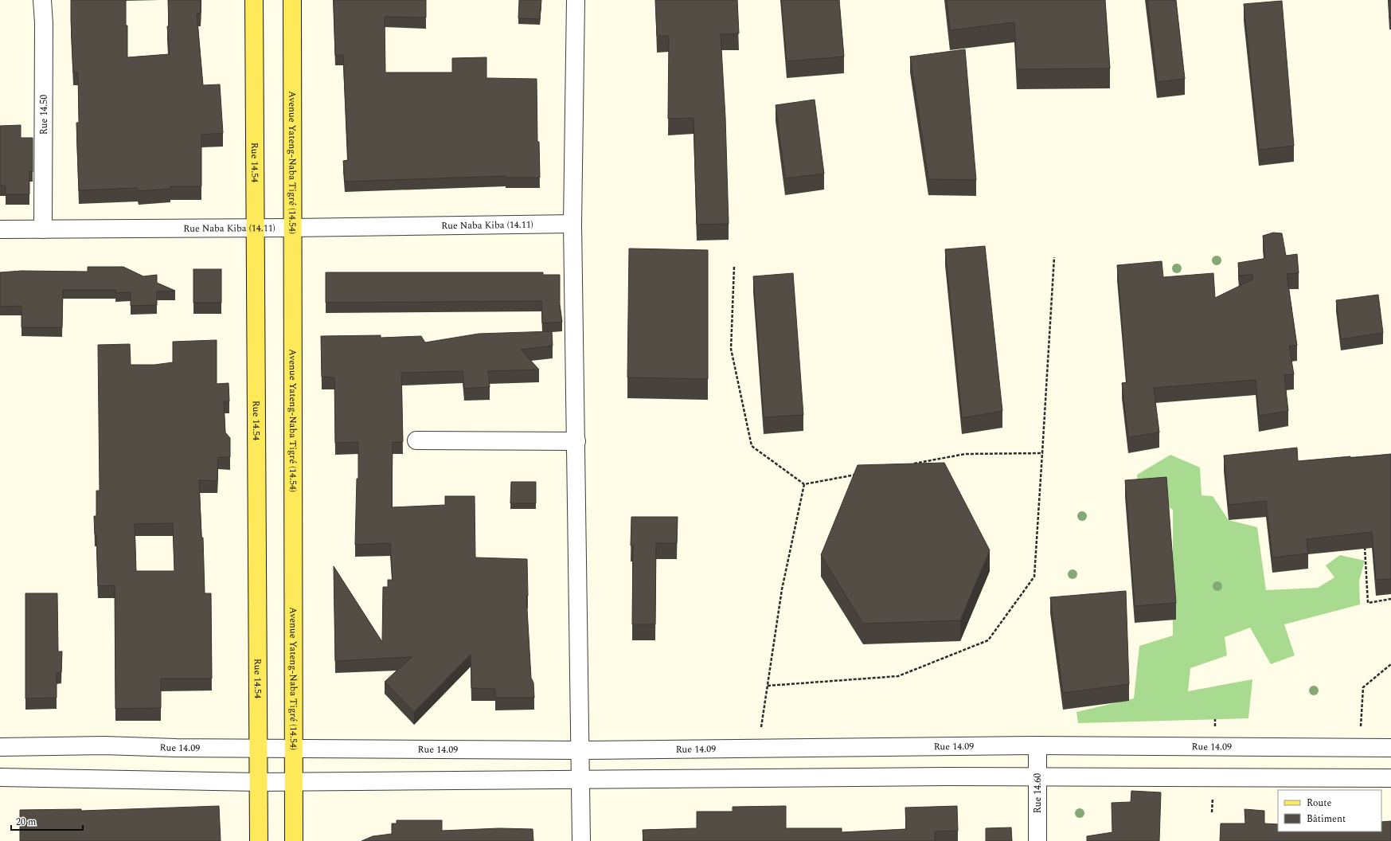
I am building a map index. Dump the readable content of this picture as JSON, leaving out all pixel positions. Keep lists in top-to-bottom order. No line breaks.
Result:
{"streets":{"main road":["Rue 14.54","Avenue Yateng-Naba Tigré (14.54)"],"street":["Rue 14.50","Rue Naba Kiba (14.11)","Rue 14.09","Rue 14.60"]},"crossings":[["Rue 14.50","Rue Naba Kiba (14.11)"],["Rue 14.54","Rue Naba Kiba (14.11)"],["Rue 14.54","Rue 14.09"],["Avenue Yateng-Naba Tigré (14.54)","Rue Naba Kiba (14.11)"],["Avenue Yateng-Naba Tigré (14.54)","Rue 14.09"],["Rue 14.09","Rue 14.60"]],"legend":["Route","Bâtiment"],"scale_bar":"20 m"}
